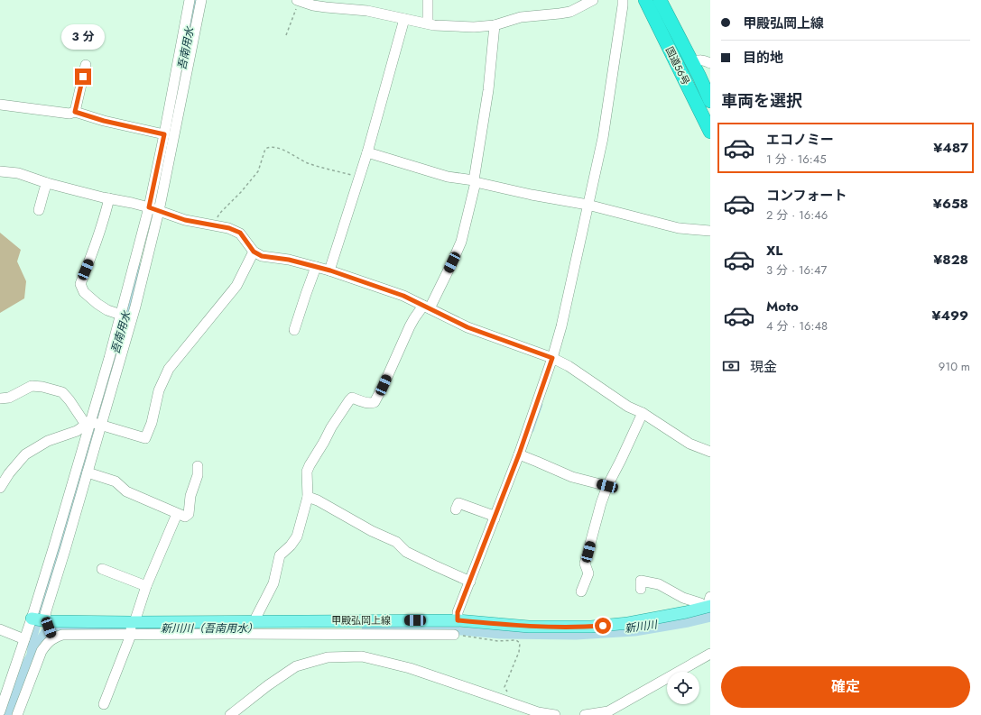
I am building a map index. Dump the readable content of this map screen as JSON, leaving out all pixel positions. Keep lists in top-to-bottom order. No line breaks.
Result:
{"streets":{"highway":["国道56号"],"main road":["甲殿弘岡上線"]},"water":["吾南用水","新川川","新川川（吾南用水）"],"page":{"banner":["甲殿弘岡上線","目的地"],"bubble":"3 分","heading":"車両を選択","list":[{"name":"エコノミー","note":"1 分 · 16:45","value":"¥487"},{"name":"コンフォート","note":"2 分 · 16:46","value":"¥658"},{"name":"XL","note":"3 分 · 16:47","value":"¥828"},{"name":"Moto","note":"4 分 · 16:48","value":"¥499"}],"pay":["現金","910 m"],"buttons":"確定"}}
